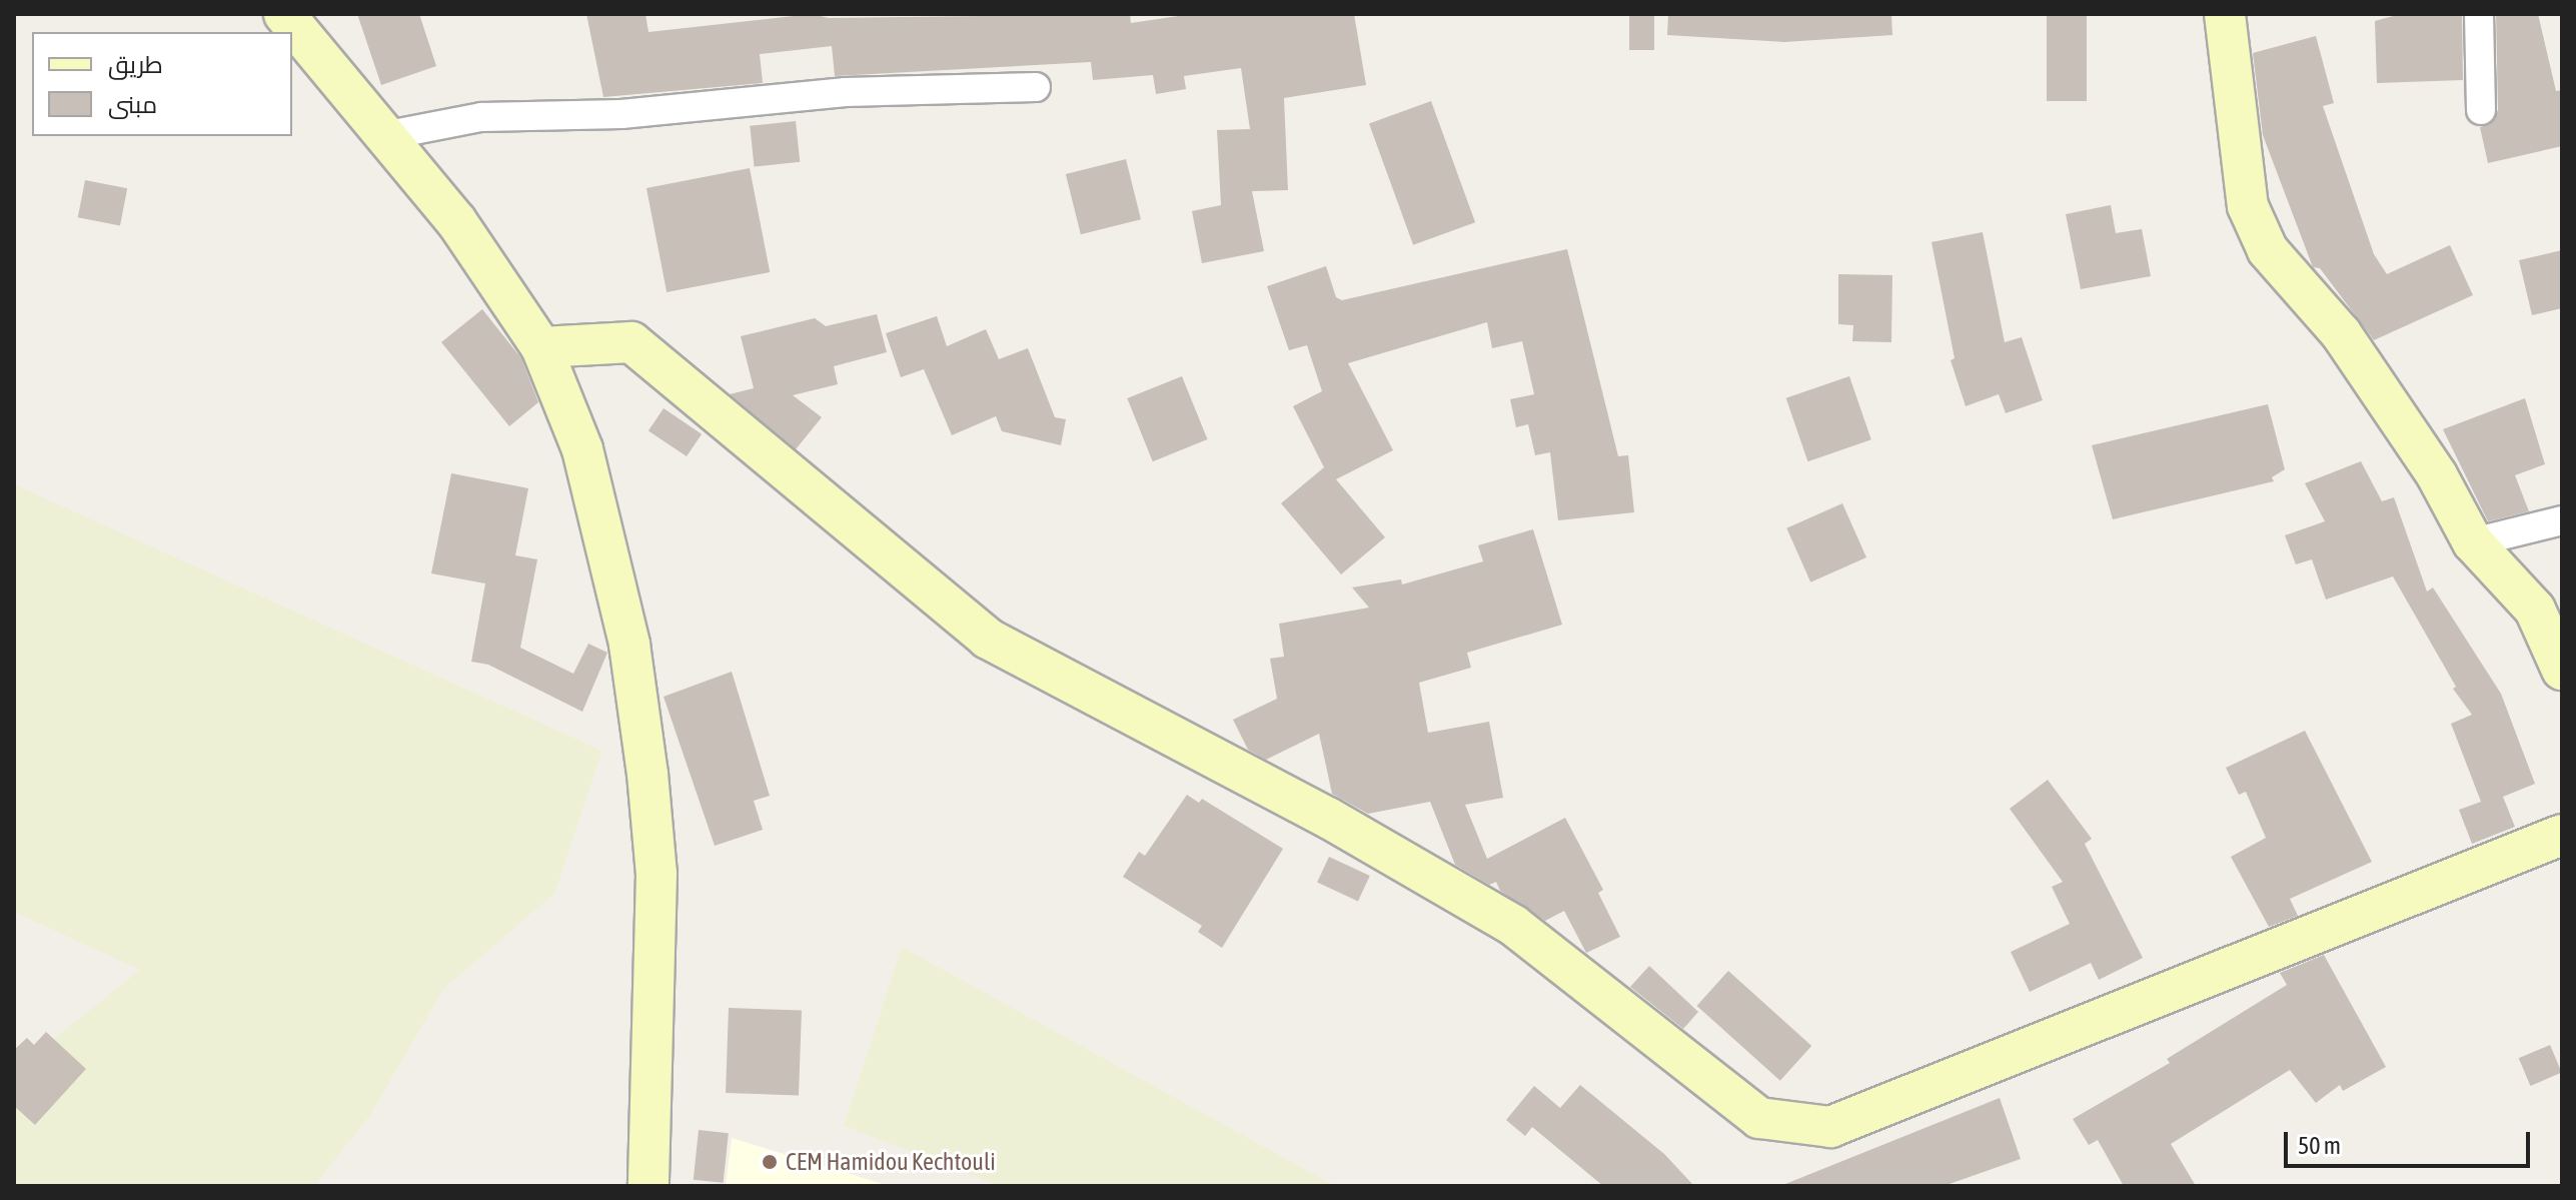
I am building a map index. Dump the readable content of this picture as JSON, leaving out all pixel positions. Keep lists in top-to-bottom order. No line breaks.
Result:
{"places":["CEM Hamidou Kechtouli"],"legend":["طريق","مبنى"],"scale_bar":"50 m"}
